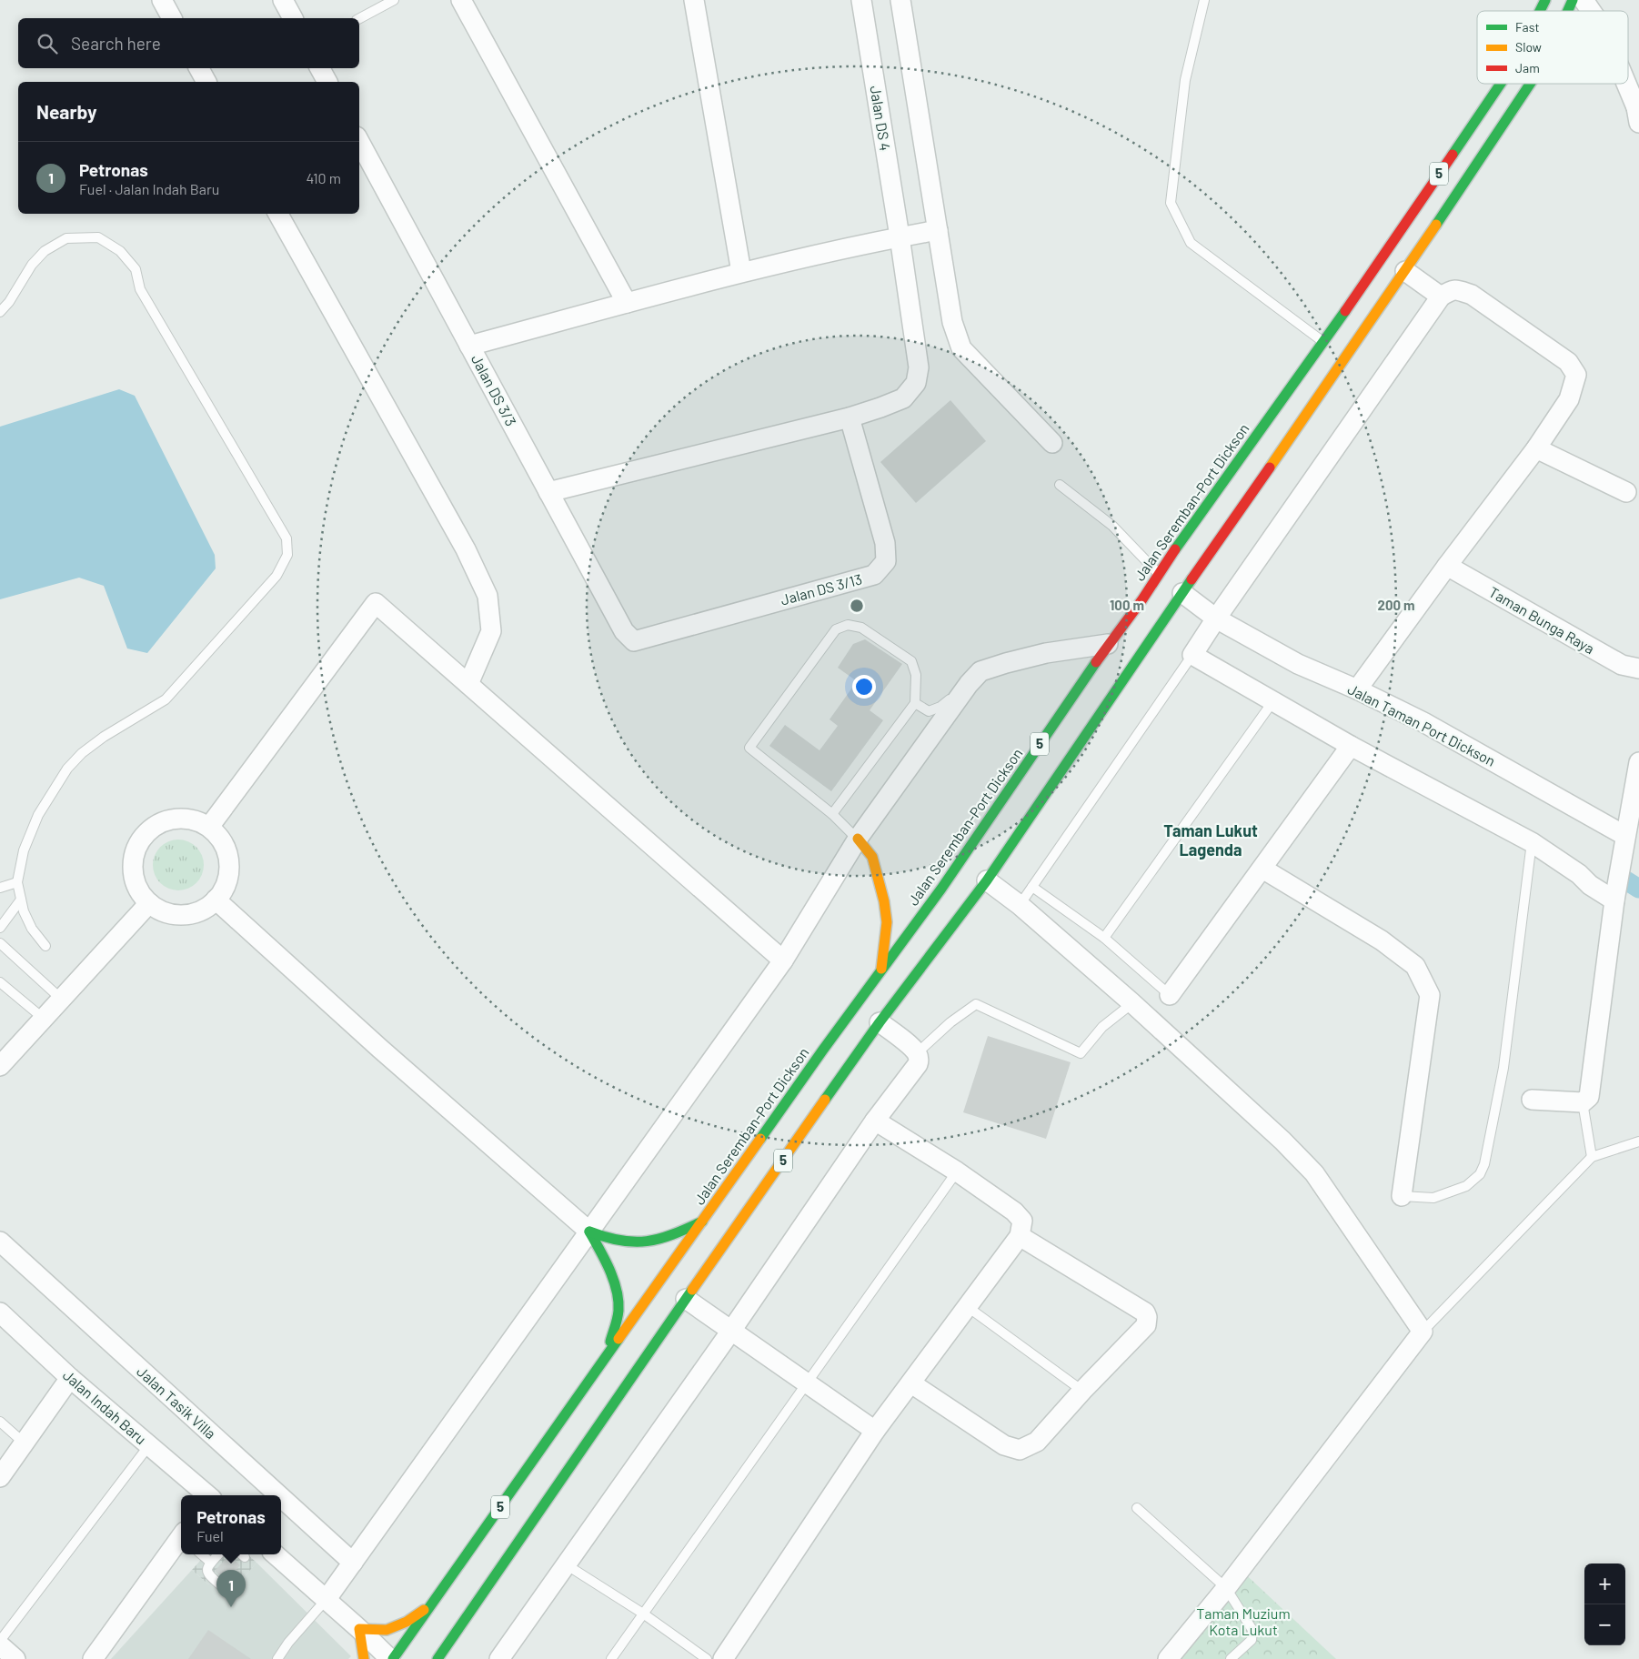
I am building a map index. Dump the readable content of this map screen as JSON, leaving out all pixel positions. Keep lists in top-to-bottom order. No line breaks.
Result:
{"streets":{"highway":["5","Jalan Seremban-Port Dickson"],"street":["Jalan DS 4","Jalan DS 3/3","Jalan DS 3/13","Taman Bunga Raya","Jalan Taman Port Dickson","Jalan Tasik Villa","Jalan Indah Baru"]},"crossings":[["Jalan DS 4","Jalan DS 3/3"],["Jalan DS 4","Jalan DS 3/13"],["5","Jalan Taman Port Dickson"],["Jalan DS 3/3","Jalan DS 3/13"]],"districts":["Taman Lukut Lagenda"],"parks":["Taman Muzium Kota Lukut"],"legend":["Fast","Slow","Jam"],"page":{"search":"Search here","heading":"Nearby","list":[{"mark":"1","name":"Petronas","note":"Fuel · Jalan Indah Baru","value":"410 m"}],"popup":["Petronas","Fuel"],"map_buttons":["+","−"],"pins":"1"},"rings":["100 m","200 m"]}
